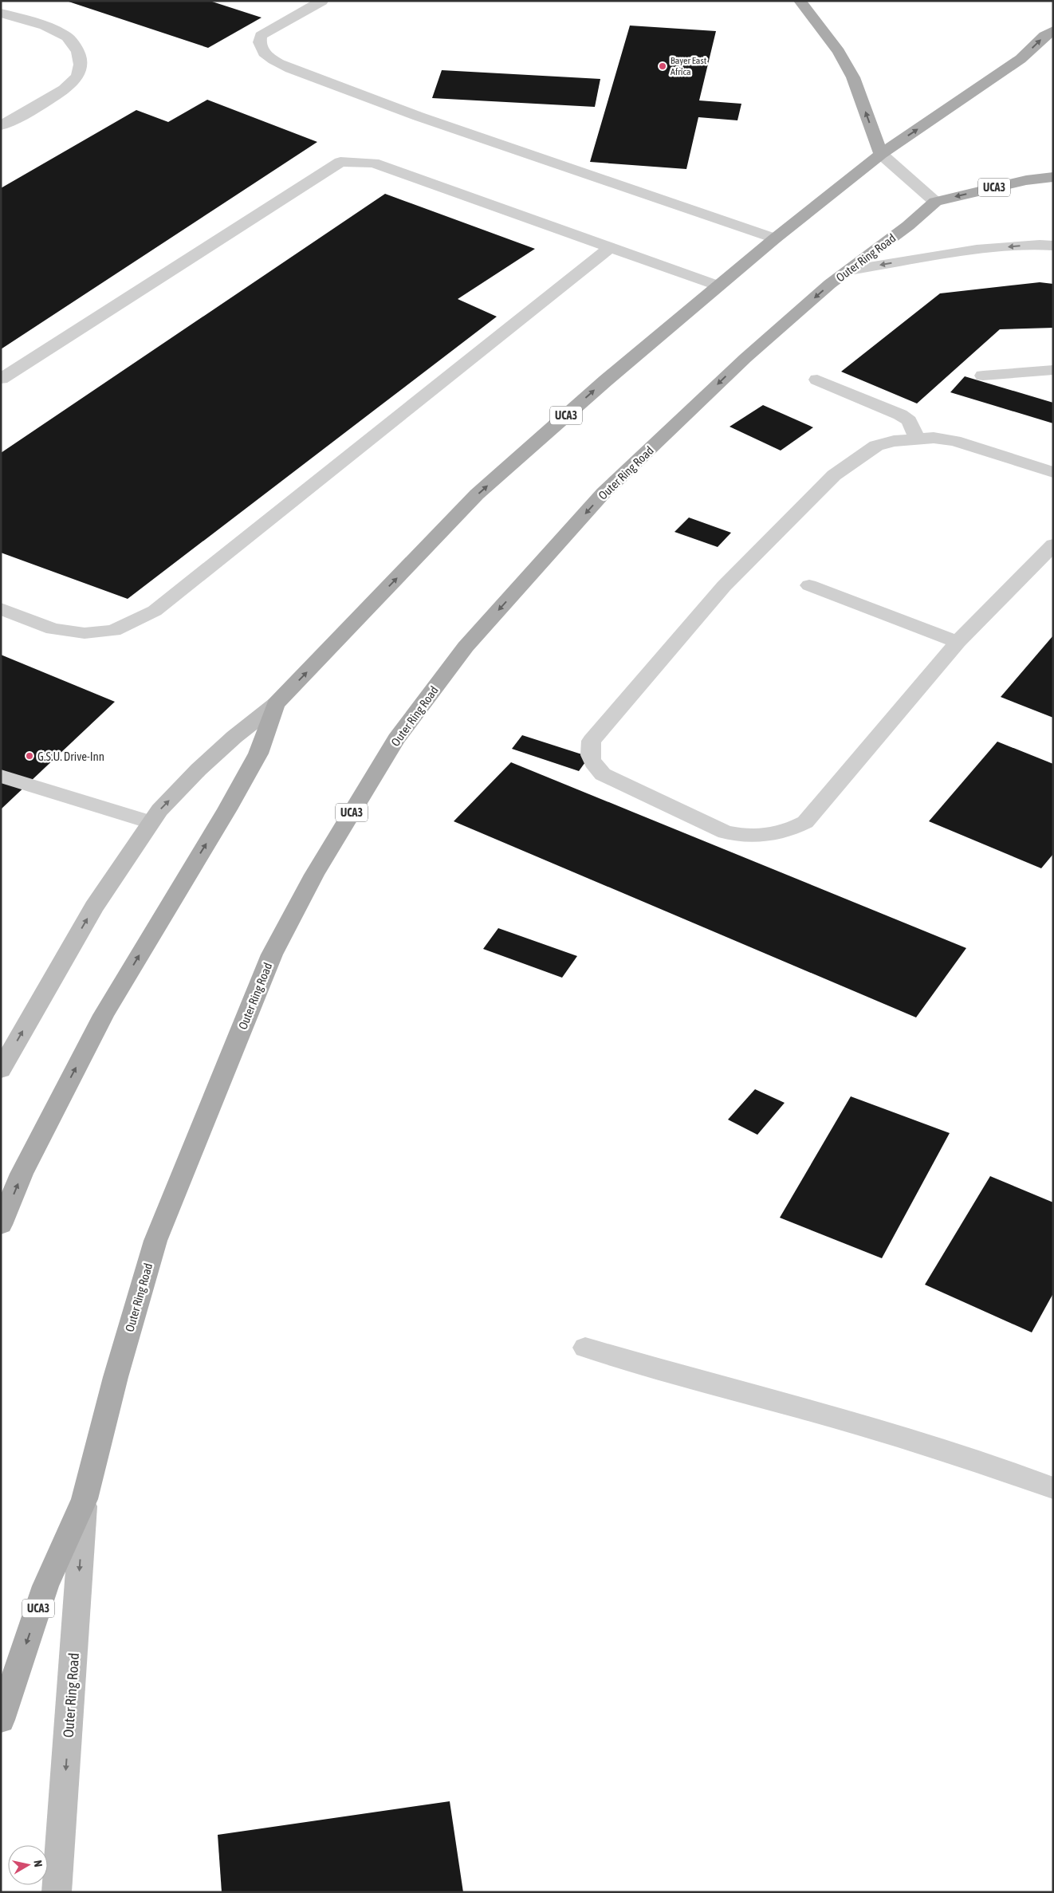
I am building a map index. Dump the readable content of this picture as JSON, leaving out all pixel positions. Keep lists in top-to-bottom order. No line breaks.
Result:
{"streets":{"main road":["UCA3","Outer Ring Road"]},"places":["Bayer East Africa","G.S.U. Drive-Inn"],"north":"right"}
